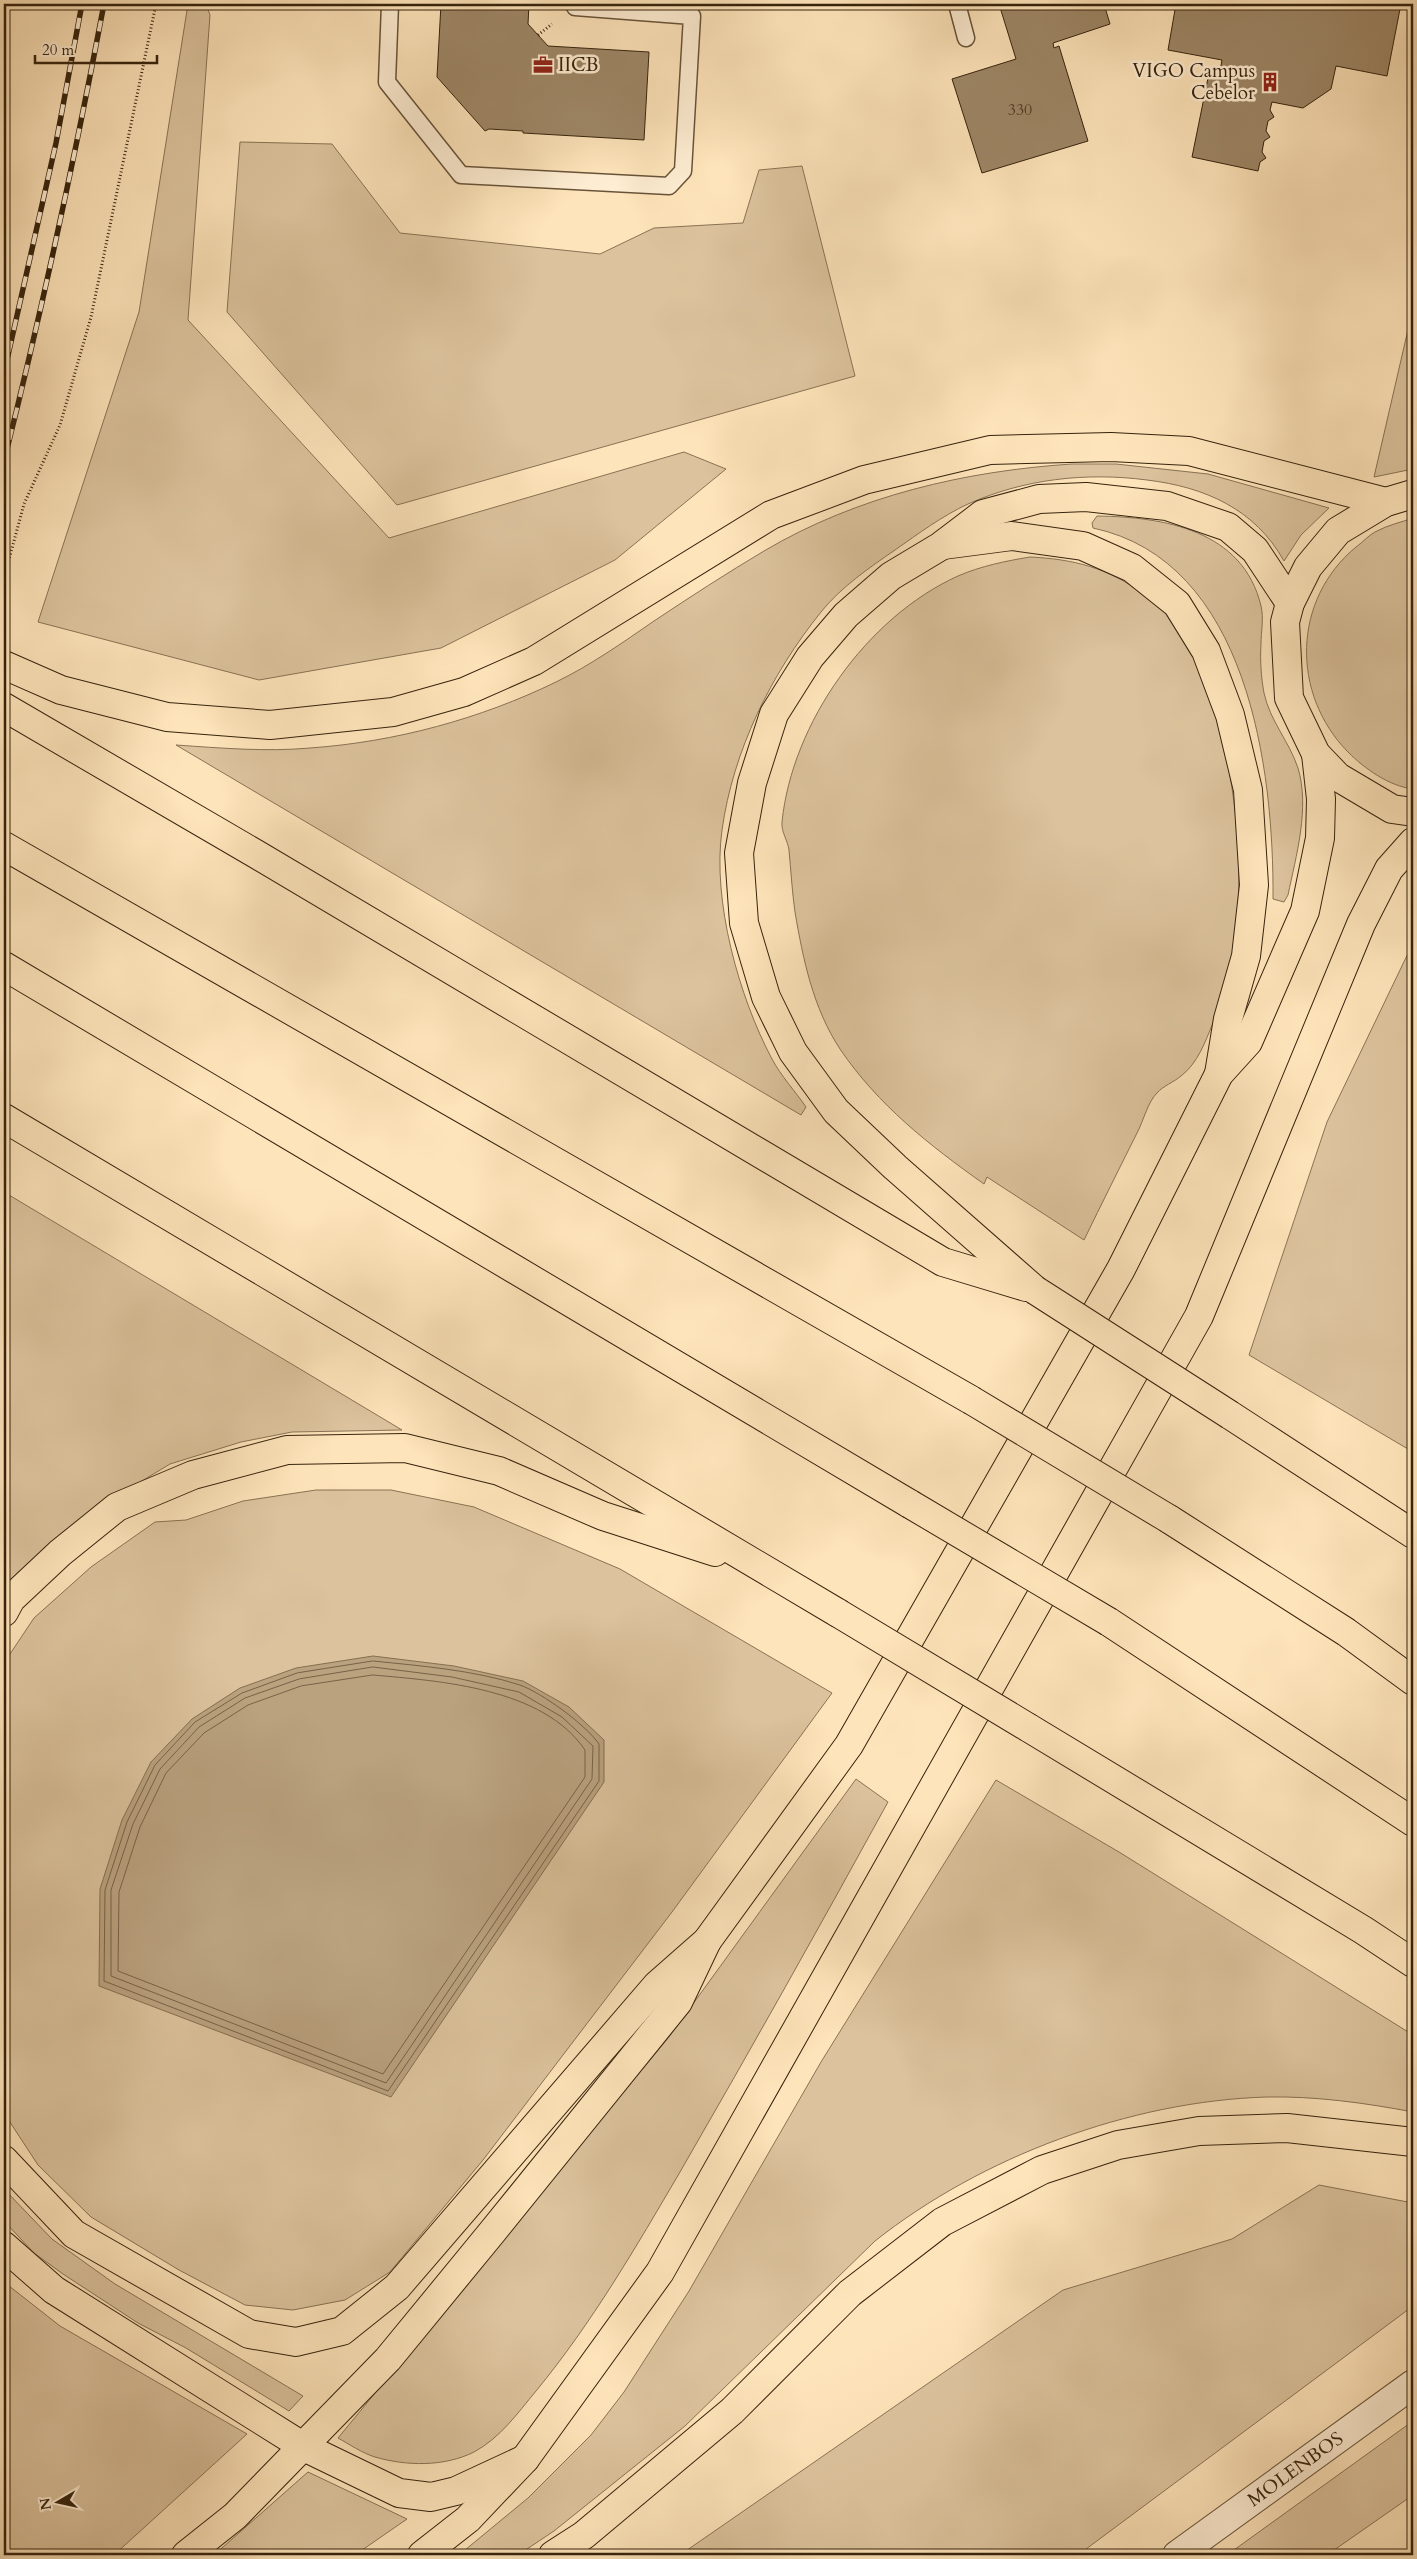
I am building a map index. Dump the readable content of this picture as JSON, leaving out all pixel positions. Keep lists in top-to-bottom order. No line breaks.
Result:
{"streets":{"street":["MOLENBOS"]},"places":{"office":["IICB"],"building":["VIGO Campus Cebelor"]},"house_numbers":["330"],"scale_bar":"20 m","north":"left"}
